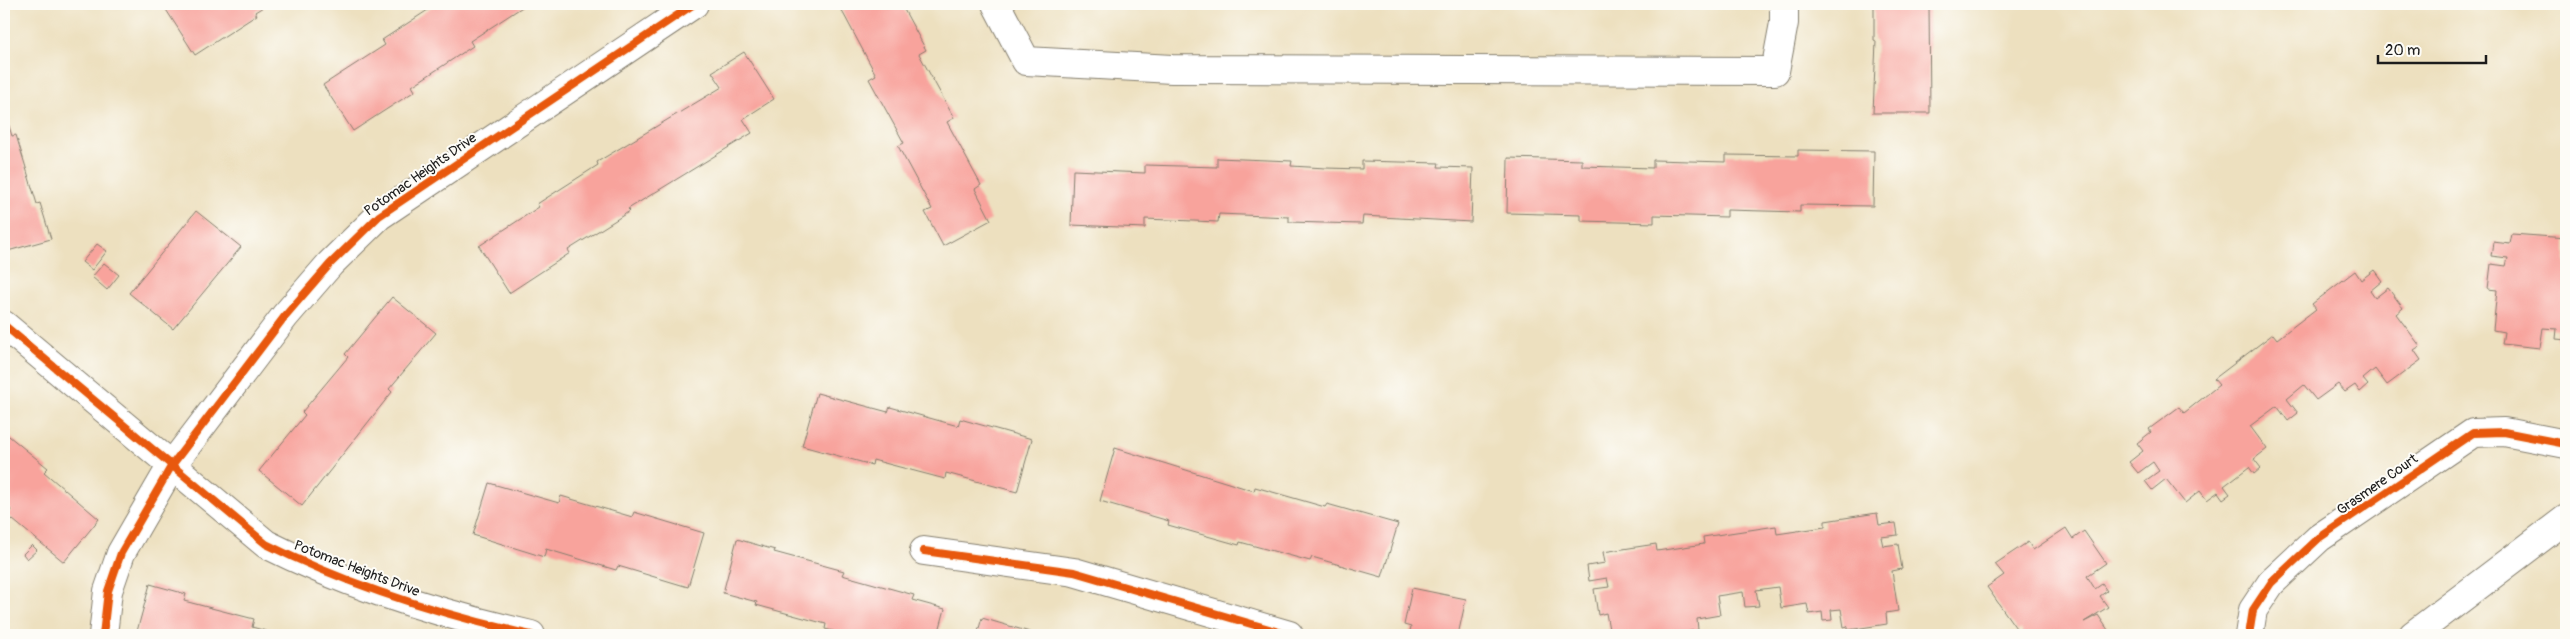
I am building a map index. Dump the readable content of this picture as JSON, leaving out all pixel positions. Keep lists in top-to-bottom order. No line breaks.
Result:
{"streets":{"street":["Potomac Heights Drive","Grasmere Court"]},"scale_bar":"20 m"}
